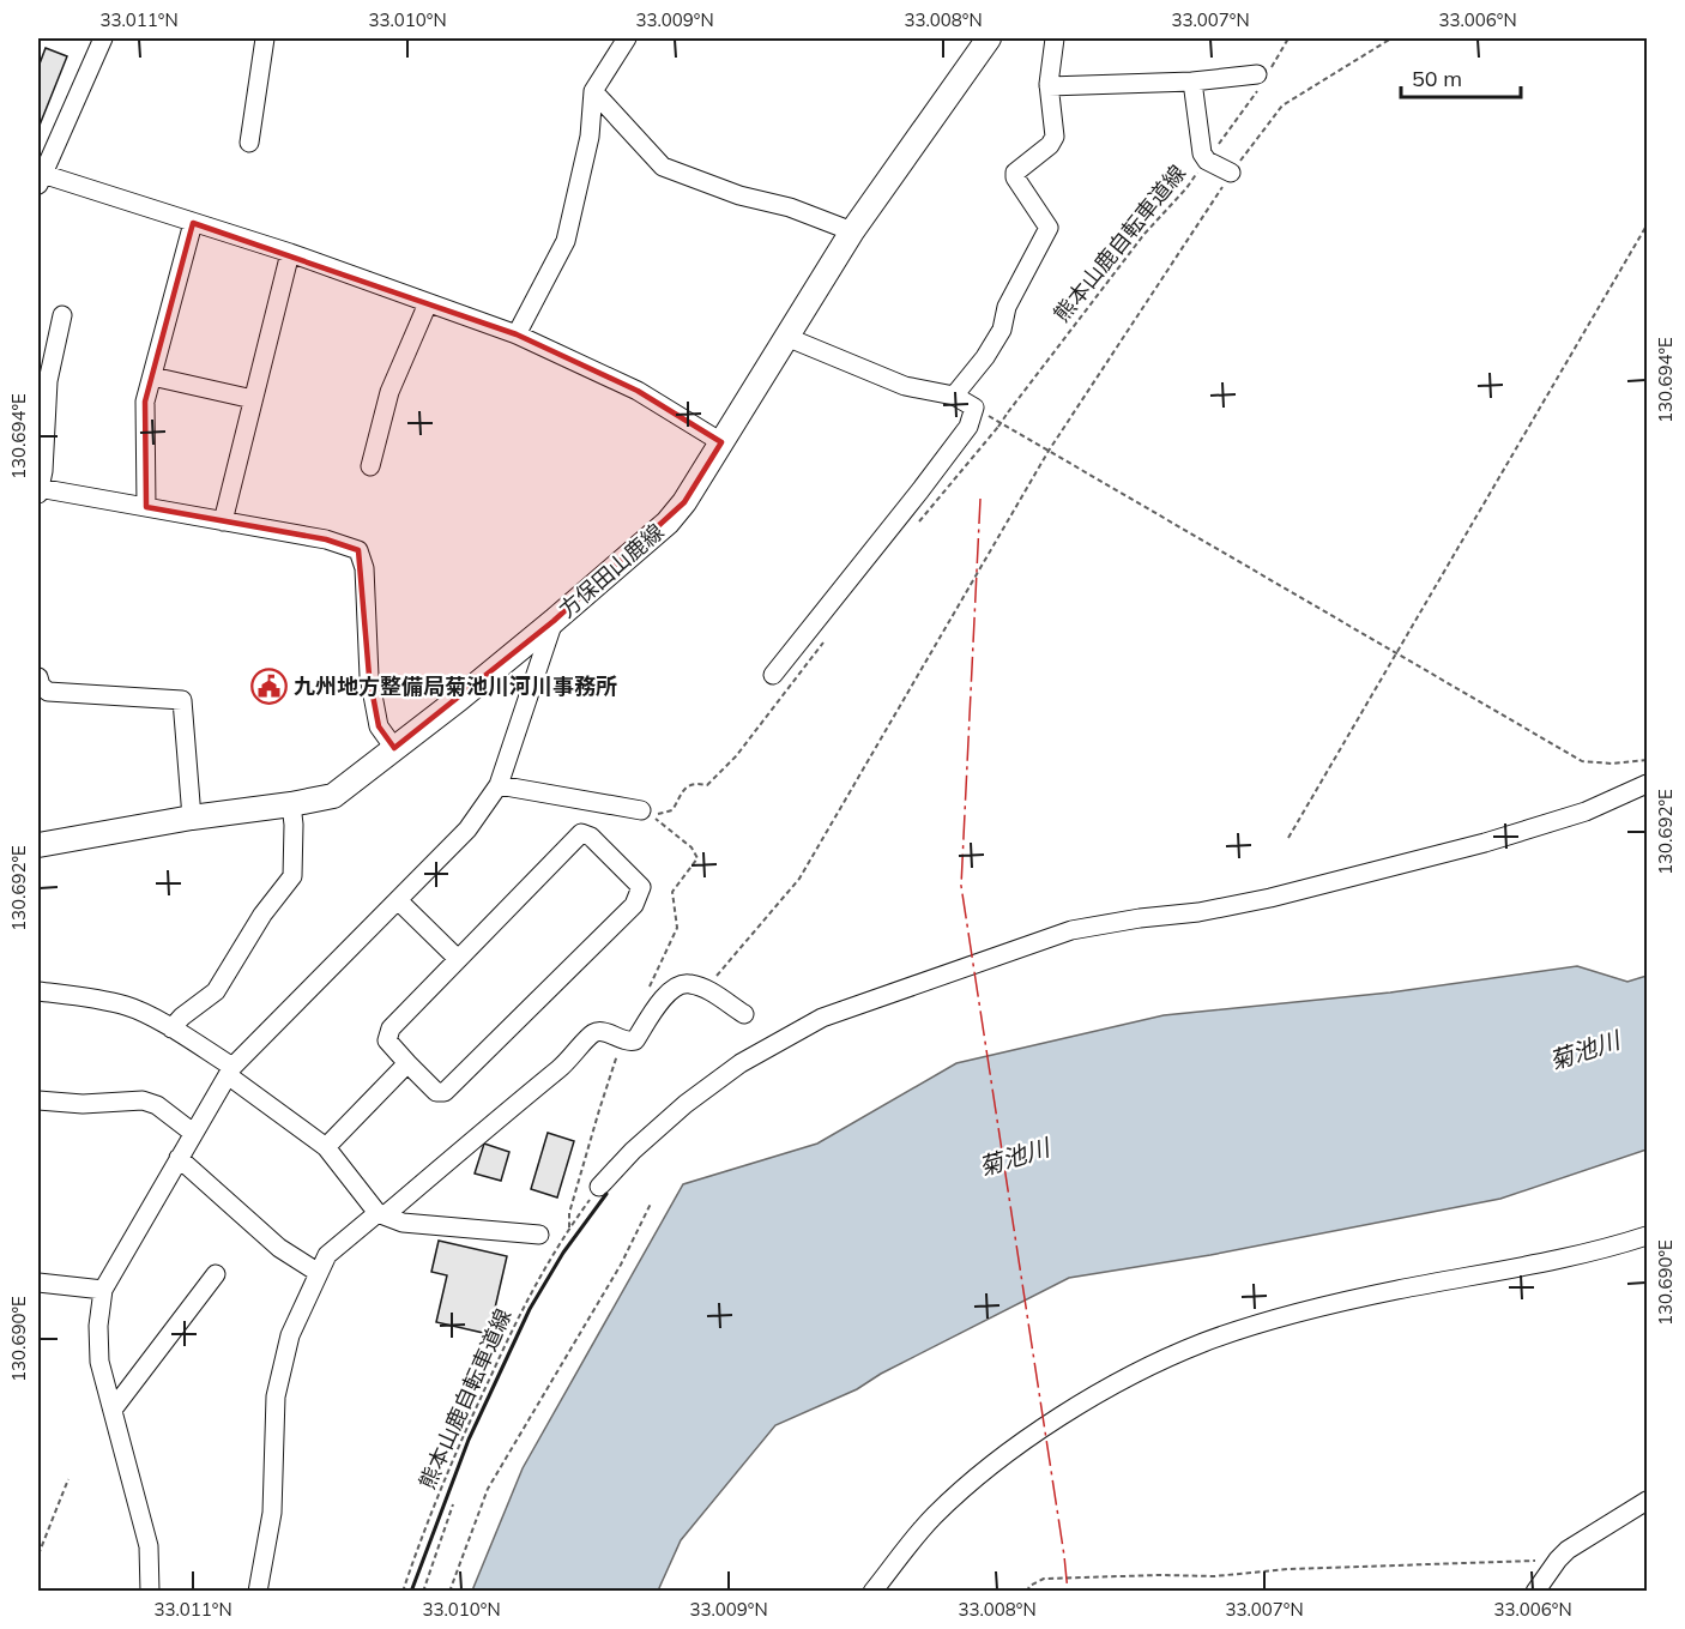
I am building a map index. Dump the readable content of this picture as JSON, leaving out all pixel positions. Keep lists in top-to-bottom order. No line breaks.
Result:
{"streets":{"main road":["方保田山鹿線"],"path":["熊本山鹿自転車道線"]},"water":["菊池川"],"places":{"public building":["九州地方整備局菊池川河川事務所"]},"scale_bar":"50 m","coordinates":["33.011°N","33.010°N","33.009°N","33.008°N","33.007°N","33.006°N","130.694°E","130.692°E","130.690°E"]}
